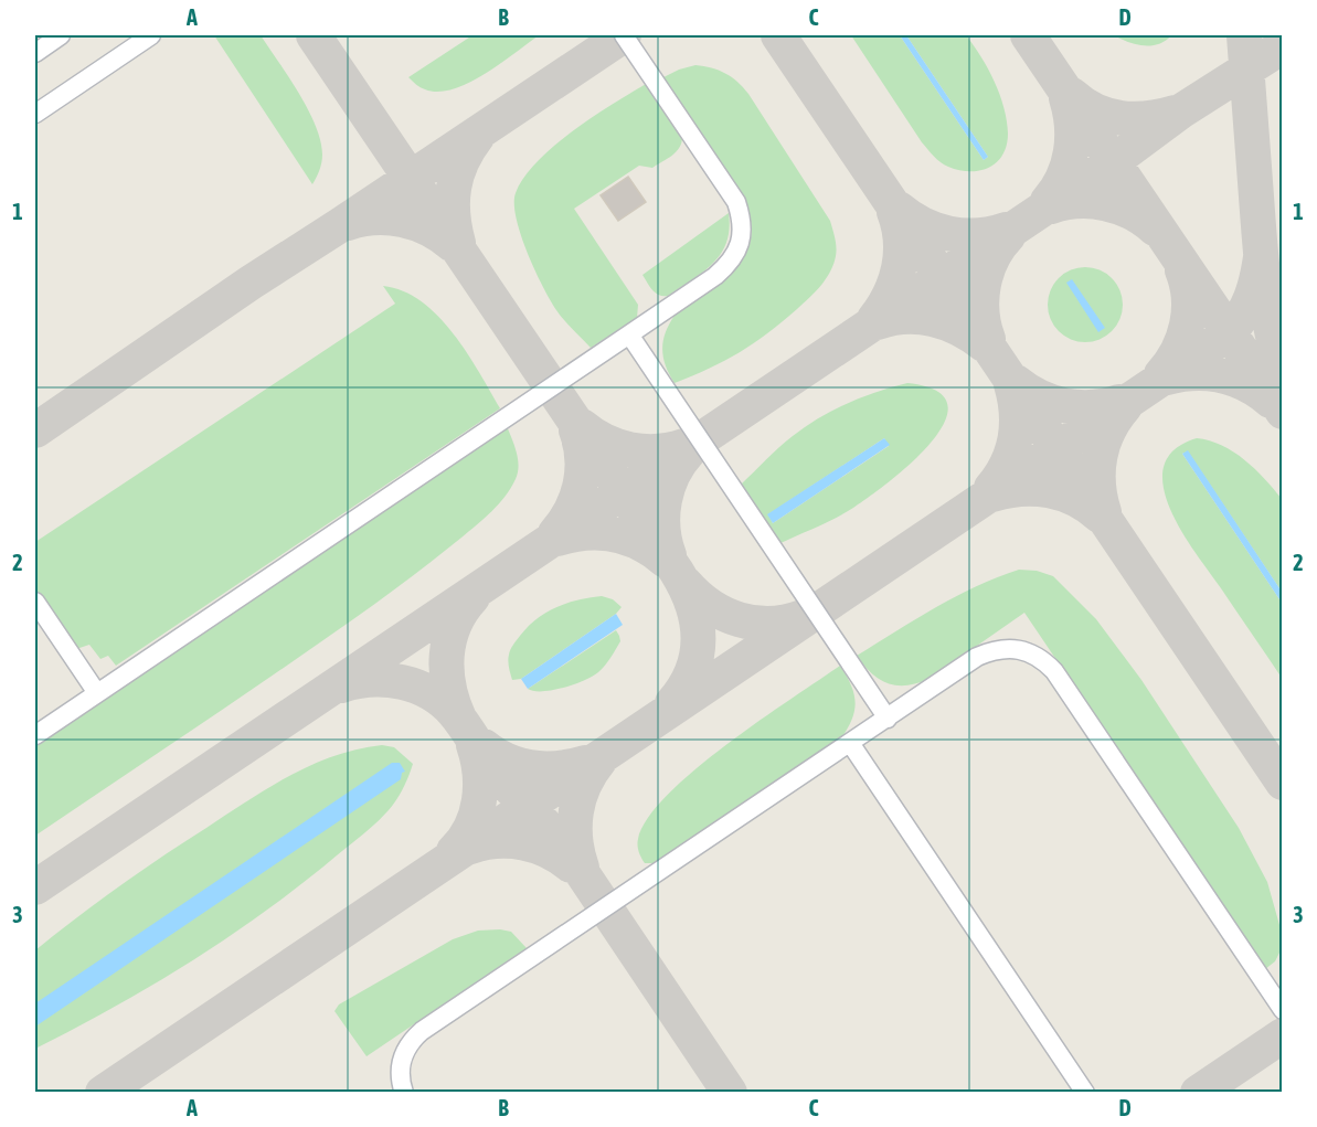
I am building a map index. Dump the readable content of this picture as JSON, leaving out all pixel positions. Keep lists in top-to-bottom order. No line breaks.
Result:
{"grid":{"columns":["A","B","C","D"],"rows":["1","2","3"]}}
